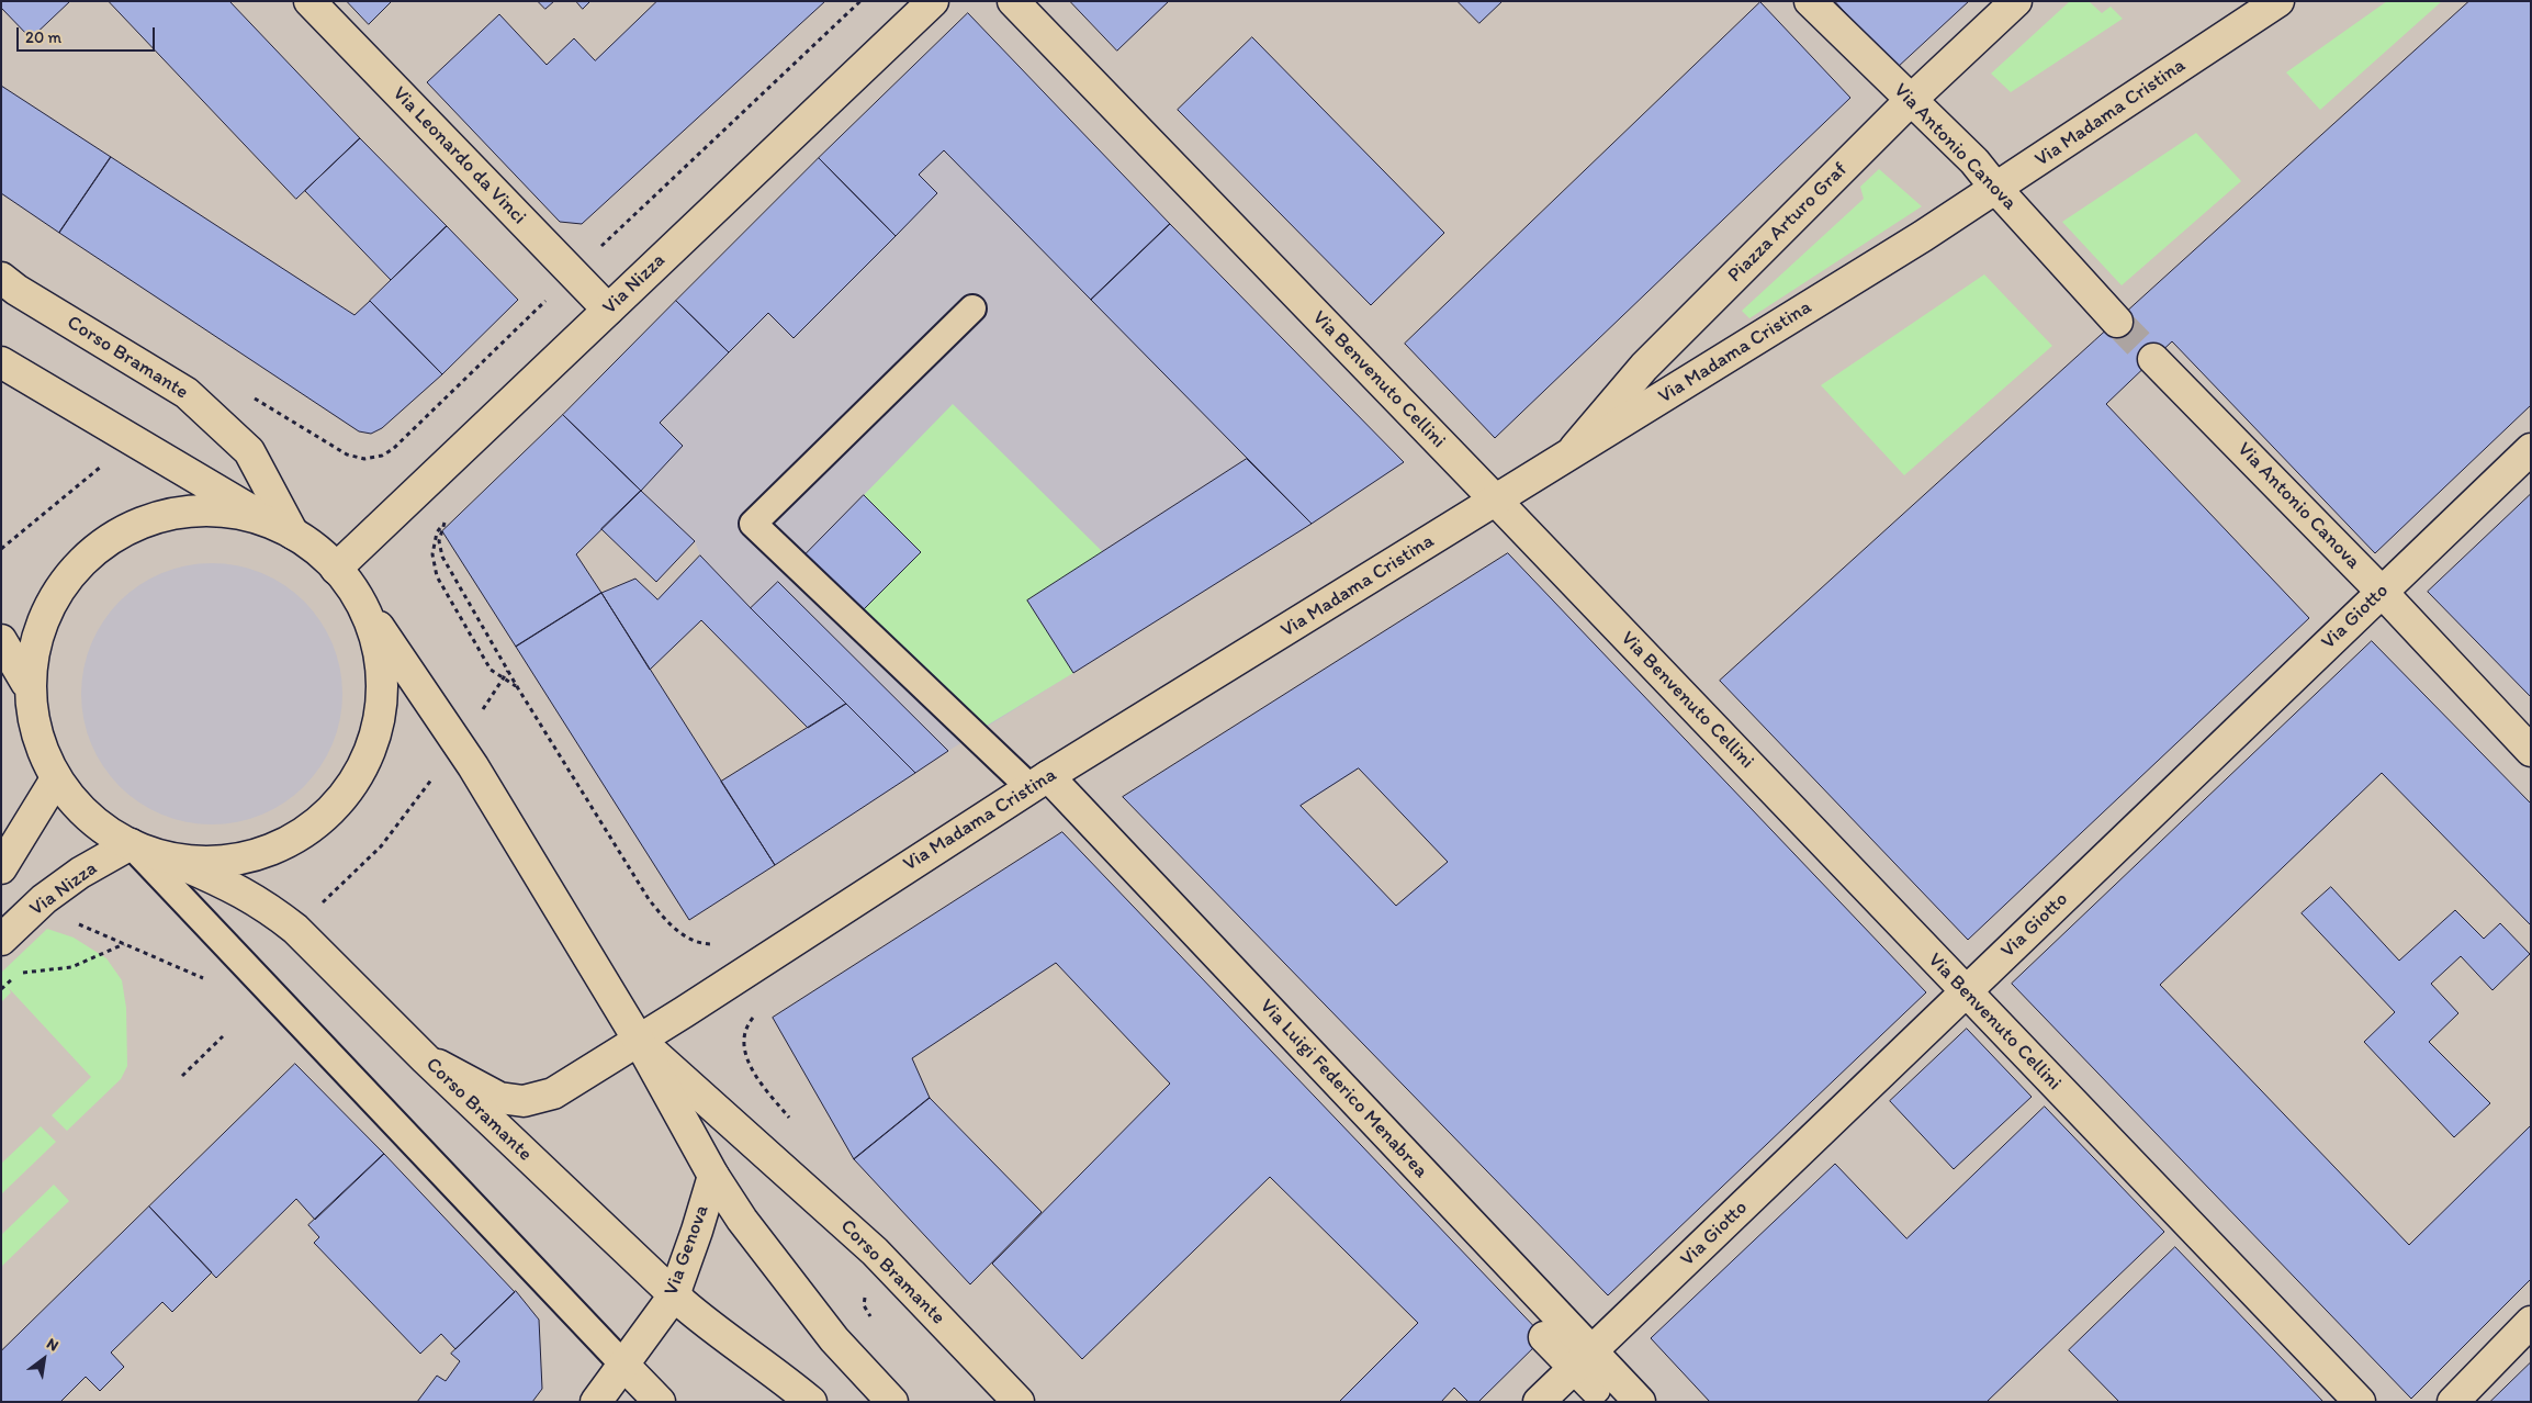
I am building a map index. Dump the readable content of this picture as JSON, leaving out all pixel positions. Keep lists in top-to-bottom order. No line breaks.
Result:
{"streets":{"street":["Via Madama Cristina","Via Antonio Canova","Via Leonardo da Vinci","Piazza Arturo Graf","Via Nizza","Corso Bramante","Via Benvenuto Cellini","Via Giotto","Via Luigi Federico Menabrea","Via Genova"]},"crossings":[["Via Madama Cristina","Via Antonio Canova"],["Via Madama Cristina","Piazza Arturo Graf"],["Via Madama Cristina","Corso Bramante"],["Via Madama Cristina","Via Benvenuto Cellini"],["Via Madama Cristina","Via Luigi Federico Menabrea"],["Via Antonio Canova","Piazza Arturo Graf"],["Via Antonio Canova","Via Giotto"],["Via Leonardo da Vinci","Via Nizza"],["Via Nizza","Corso Bramante"],["Corso Bramante","Via Genova"],["Via Benvenuto Cellini","Via Giotto"],["Via Giotto","Via Luigi Federico Menabrea"]],"scale_bar":"20 m","north":"top right"}
